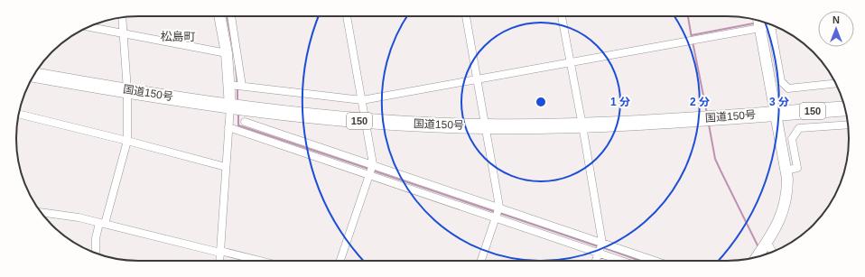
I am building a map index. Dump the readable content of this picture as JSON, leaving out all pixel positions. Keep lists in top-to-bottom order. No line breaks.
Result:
{"streets":{"highway":["国道150号","150"]},"districts":["松島町"],"north":"top","rings":["1 分","2 分","3 分"]}
